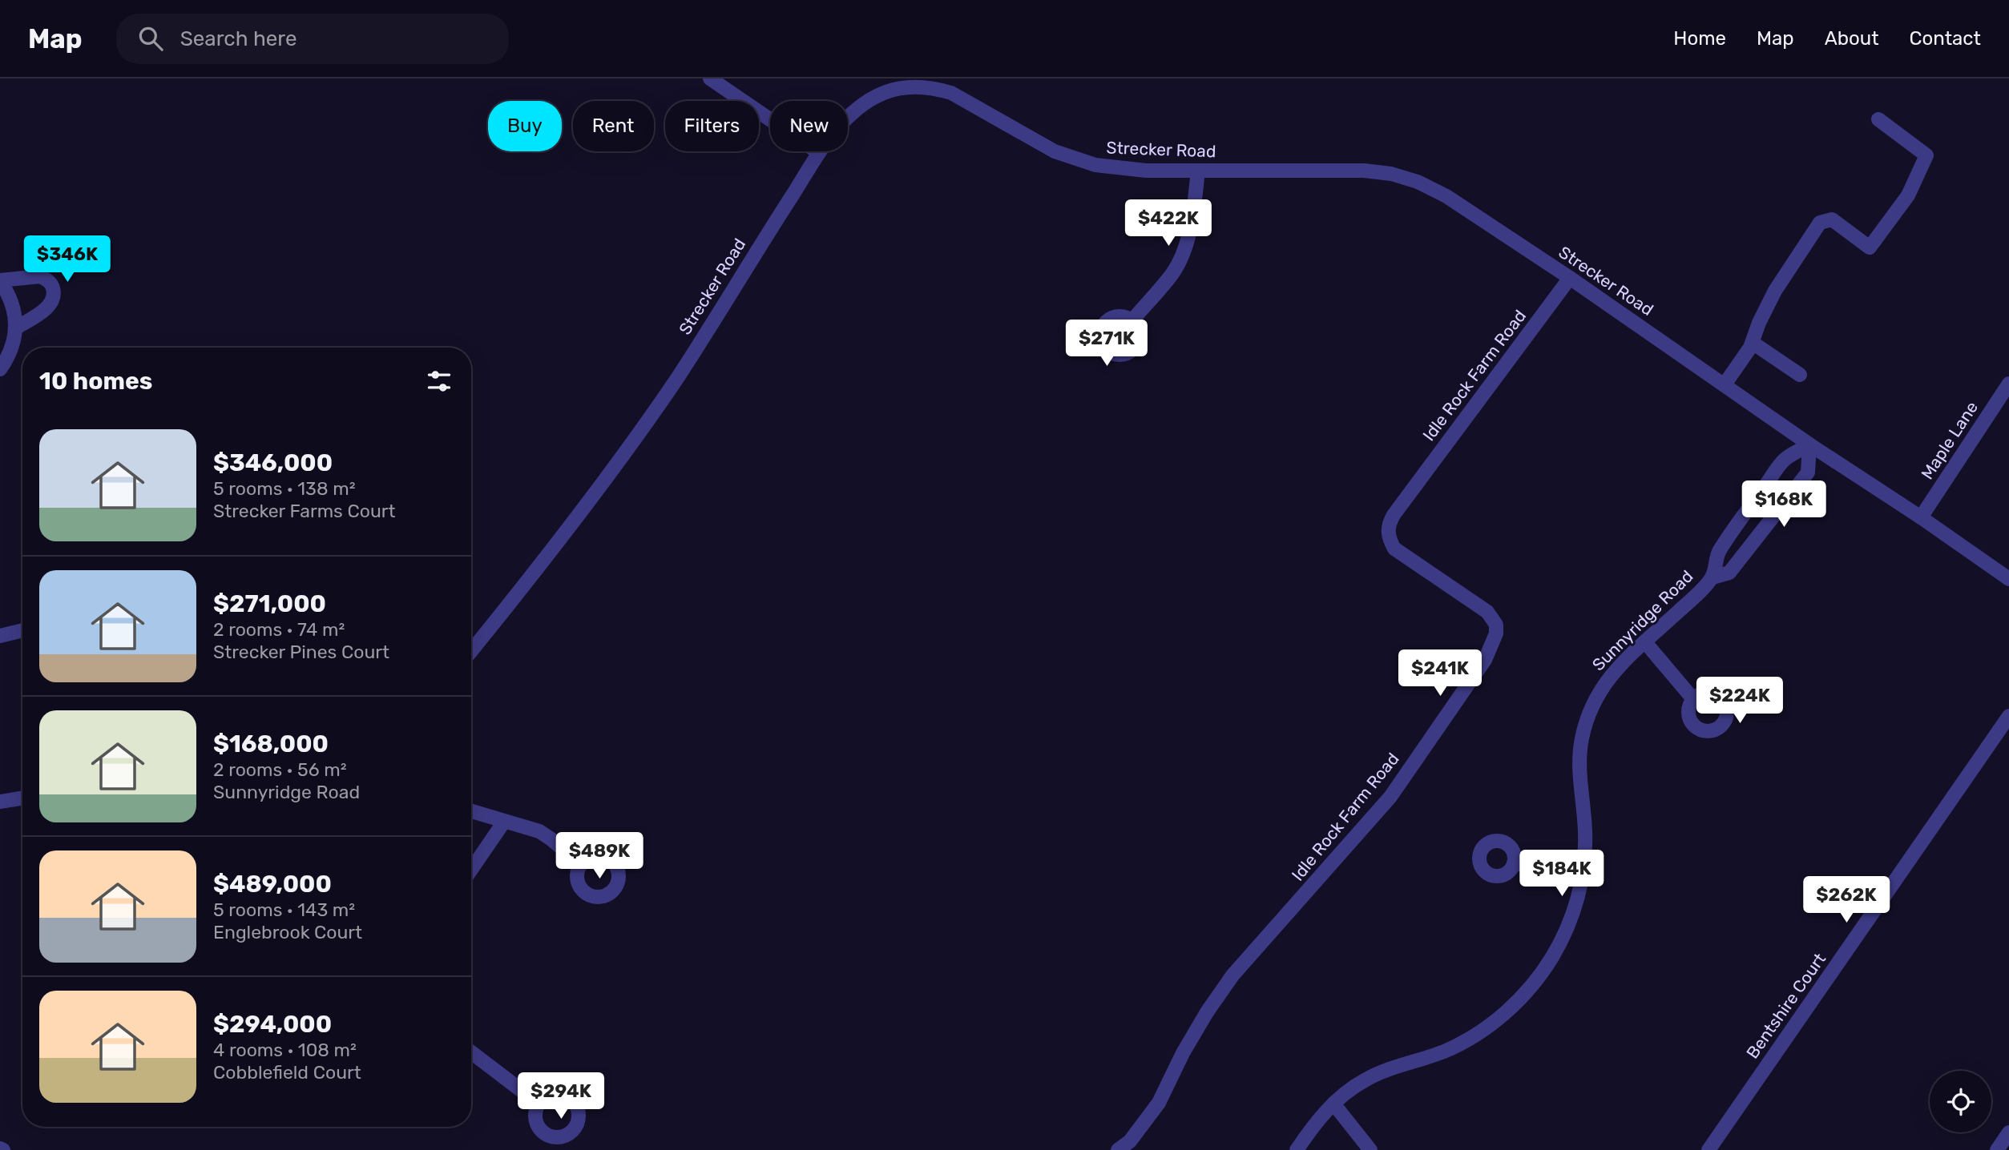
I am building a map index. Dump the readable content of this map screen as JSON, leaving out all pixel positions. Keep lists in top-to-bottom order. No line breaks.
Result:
{"streets":{"street":["Strecker Road","Idle Rock Farm Road","Maple Lane","Sunnyridge Road","Bentshire Court"]},"crossings":[["Strecker Road","Idle Rock Farm Road"],["Strecker Road","Maple Lane"],["Strecker Road","Sunnyridge Road"]],"page":{"header":"Map","search":"Search here","nav":["Home","Map","About","Contact"],"chip":["Buy","Rent","Filters","New"],"price":["$422K","$346K","$271K","$168K","$241K","$224K","$489K","$184K","$262K","$294K"],"heading":"10 homes","list":[{"name":"$346,000","note":"5 rooms · 138 m² · Strecker Farms Court"},{"name":"$271,000","note":"2 rooms · 74 m² · Strecker Pines Court"},{"name":"$168,000","note":"2 rooms · 56 m² · Sunnyridge Road"},{"name":"$489,000","note":"5 rooms · 143 m² · Englebrook Court"},{"name":"$294,000","note":"4 rooms · 108 m² · Cobblefield Court"}]}}
